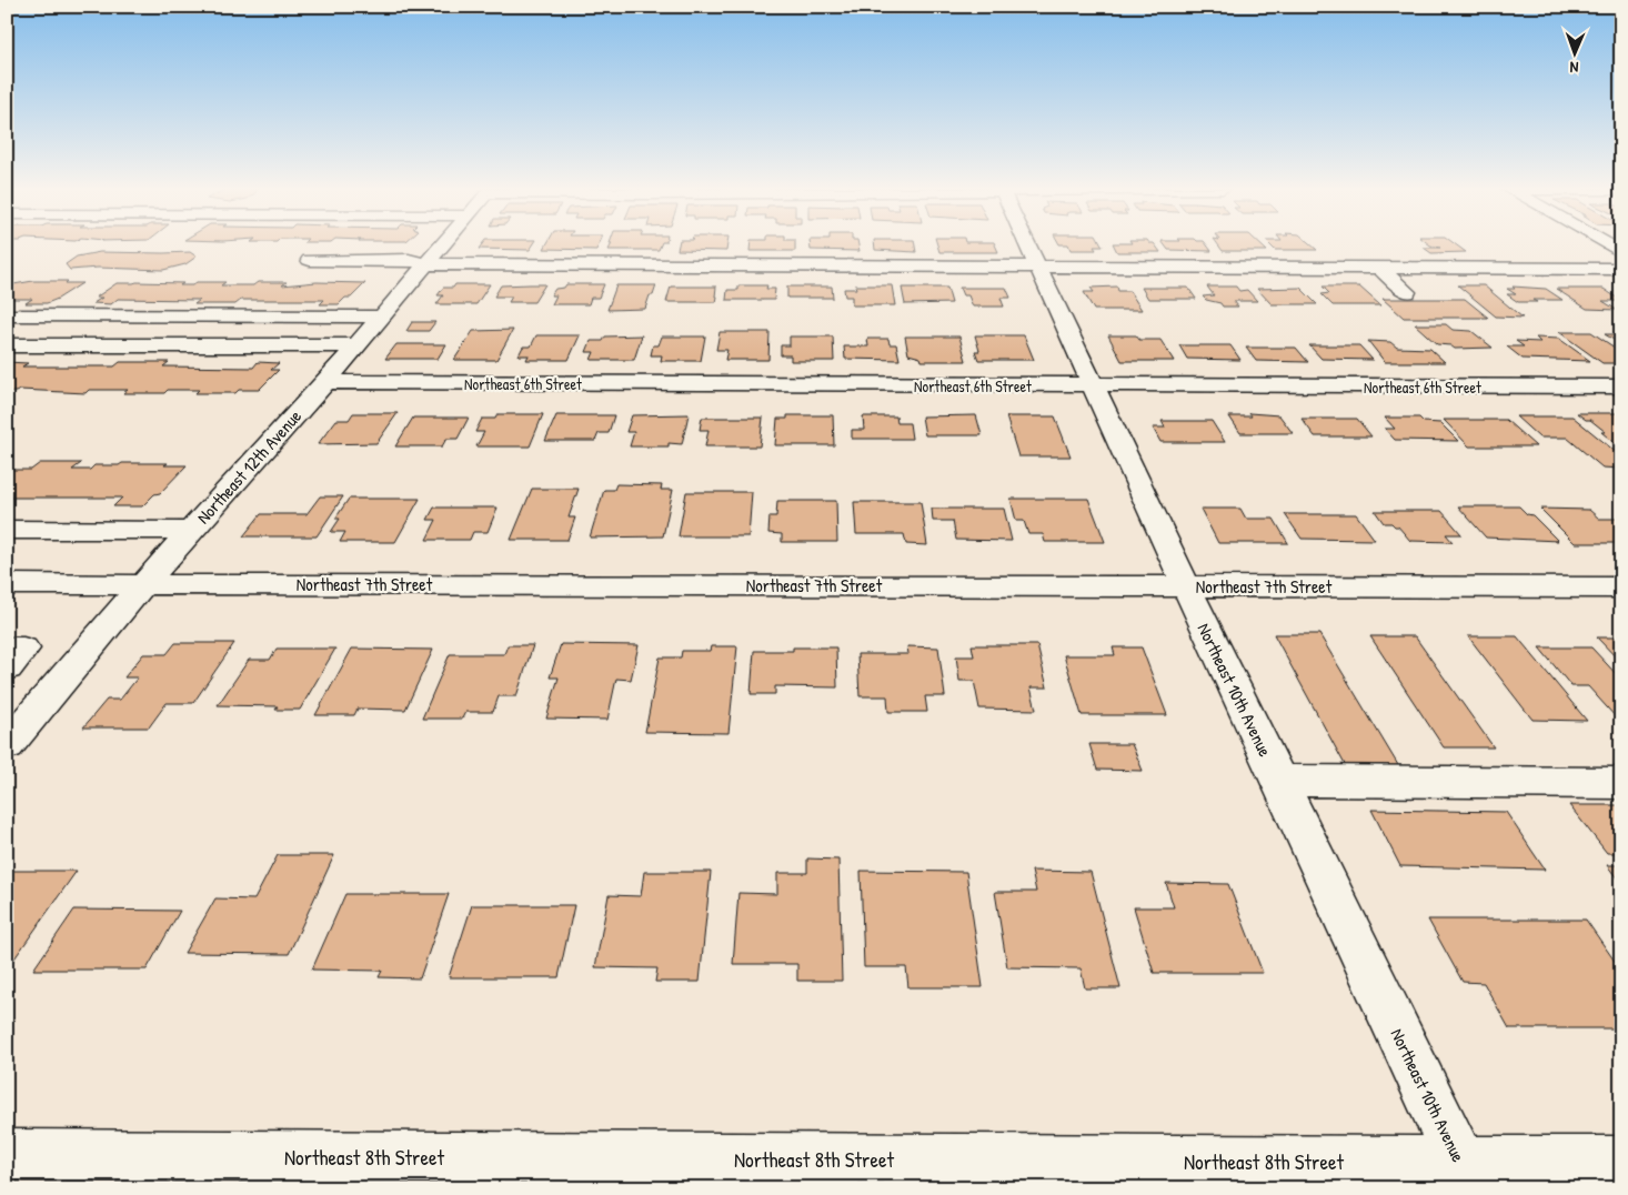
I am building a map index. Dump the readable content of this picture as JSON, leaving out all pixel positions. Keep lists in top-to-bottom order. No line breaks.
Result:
{"streets":{"street":["Northeast 6th Street","Northeast 12th Avenue","Northeast 7th Street","Northeast 10th Avenue","Northeast 8th Street"]},"crossings":[["Northeast 6th Street","Northeast 12th Avenue"],["Northeast 6th Street","Northeast 10th Avenue"],["Northeast 12th Avenue","Northeast 7th Street"],["Northeast 7th Street","Northeast 10th Avenue"],["Northeast 10th Avenue","Northeast 8th Street"]],"north":"bottom"}
